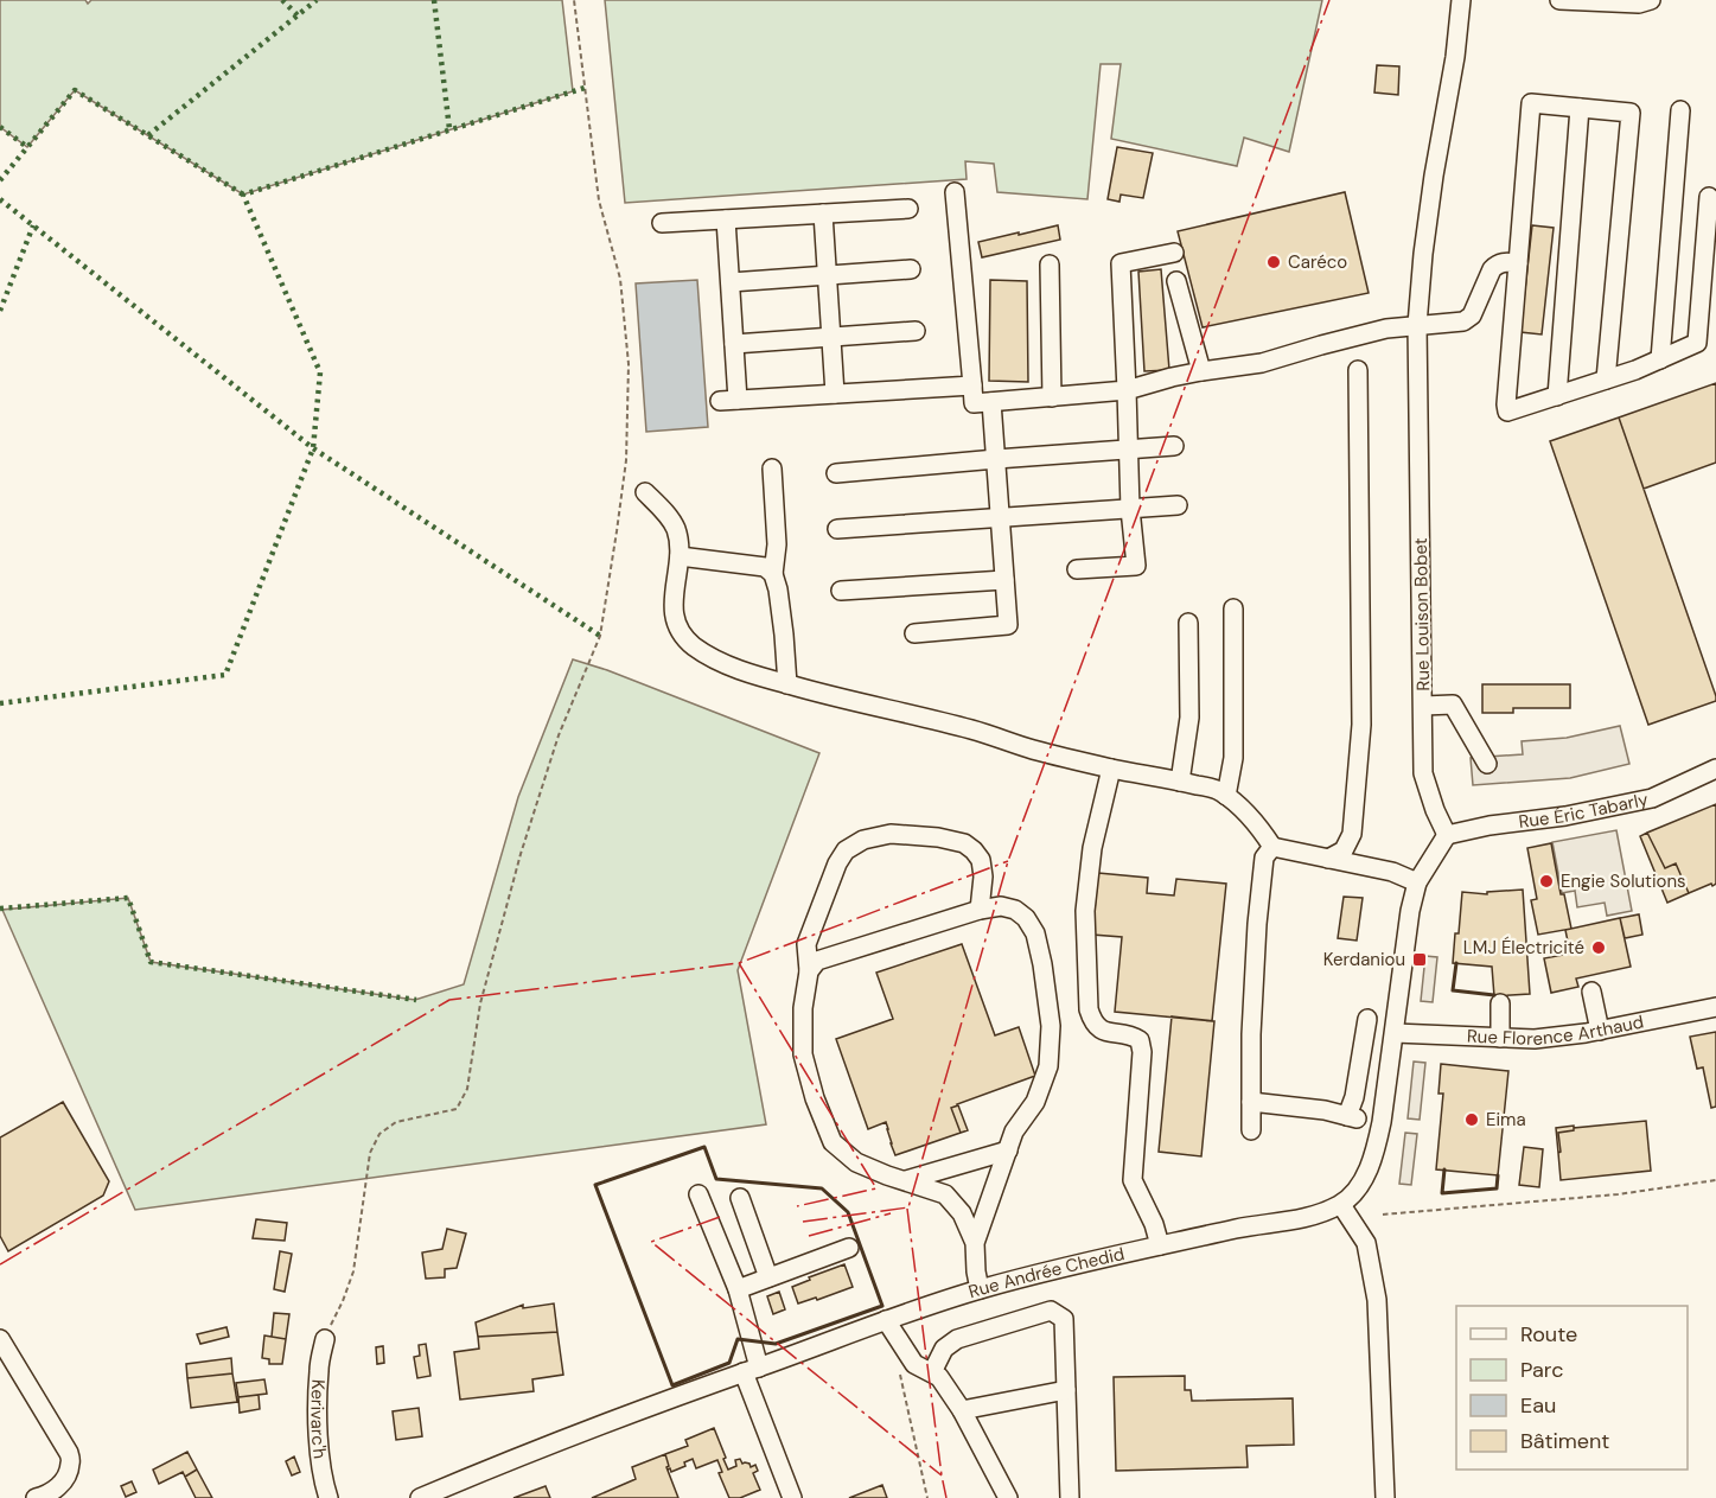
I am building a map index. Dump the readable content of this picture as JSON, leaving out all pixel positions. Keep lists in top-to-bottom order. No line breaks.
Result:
{"streets":{"street":["Rue Louison Bobet","Rue Éric Tabarly","Rue Florence Arthaud","Rue Andrée Chedid","Kerivarc'h"]},"crossings":[["Rue Louison Bobet","Rue Éric Tabarly"]],"places":{"other":["Caréco","Engie Solutions","LMJ Électricité","Eima"],"transit":["Kerdaniou"]},"legend":["Route","Parc","Eau","Bâtiment"]}
